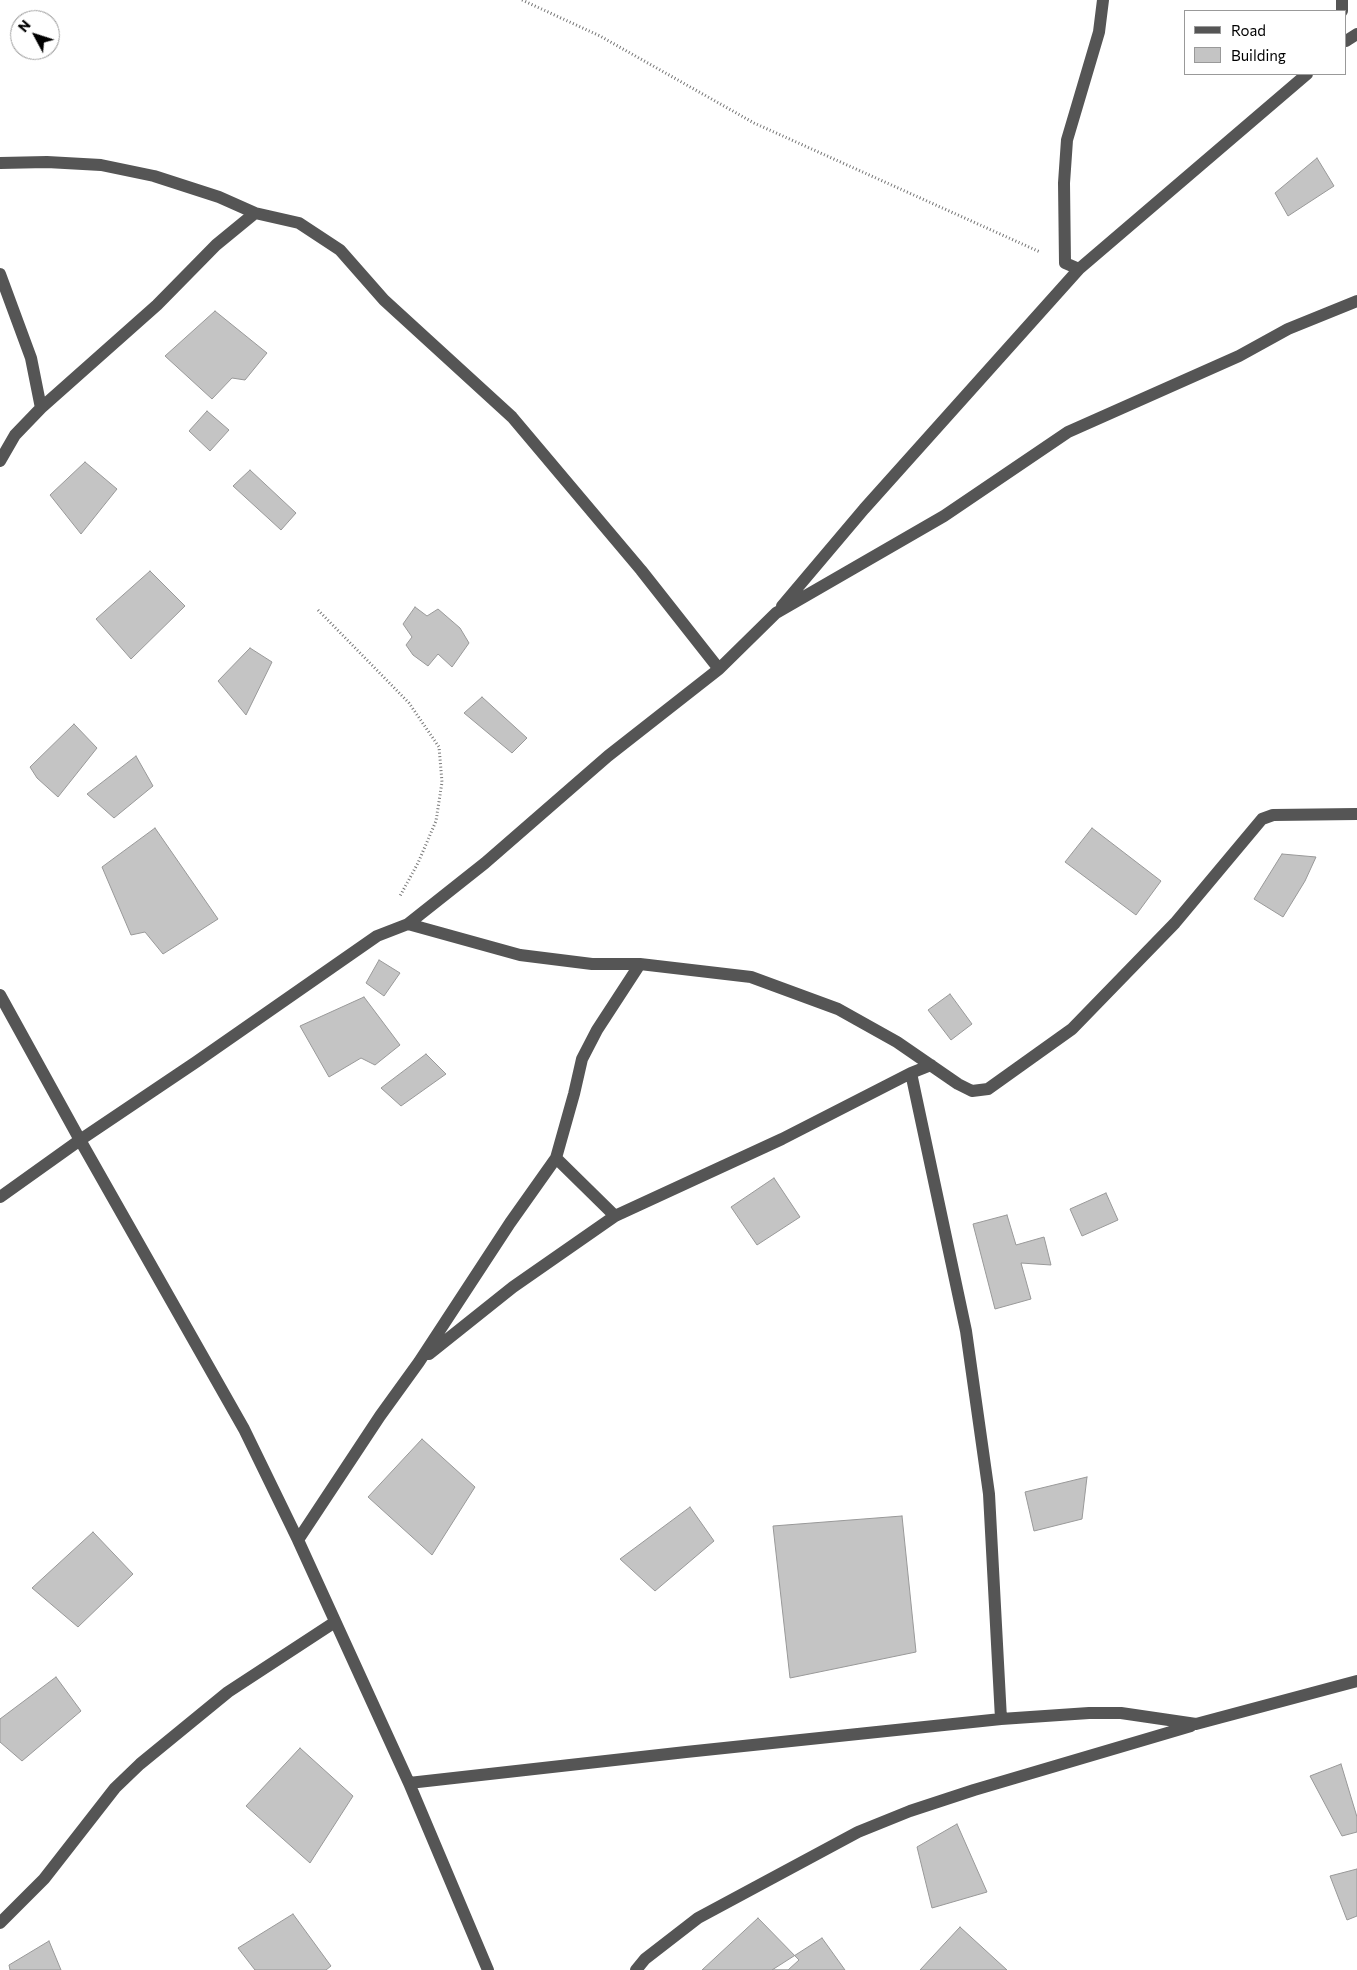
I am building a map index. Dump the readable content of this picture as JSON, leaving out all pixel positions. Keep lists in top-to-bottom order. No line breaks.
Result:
{"legend":["Road","Building"],"north":"top left"}
